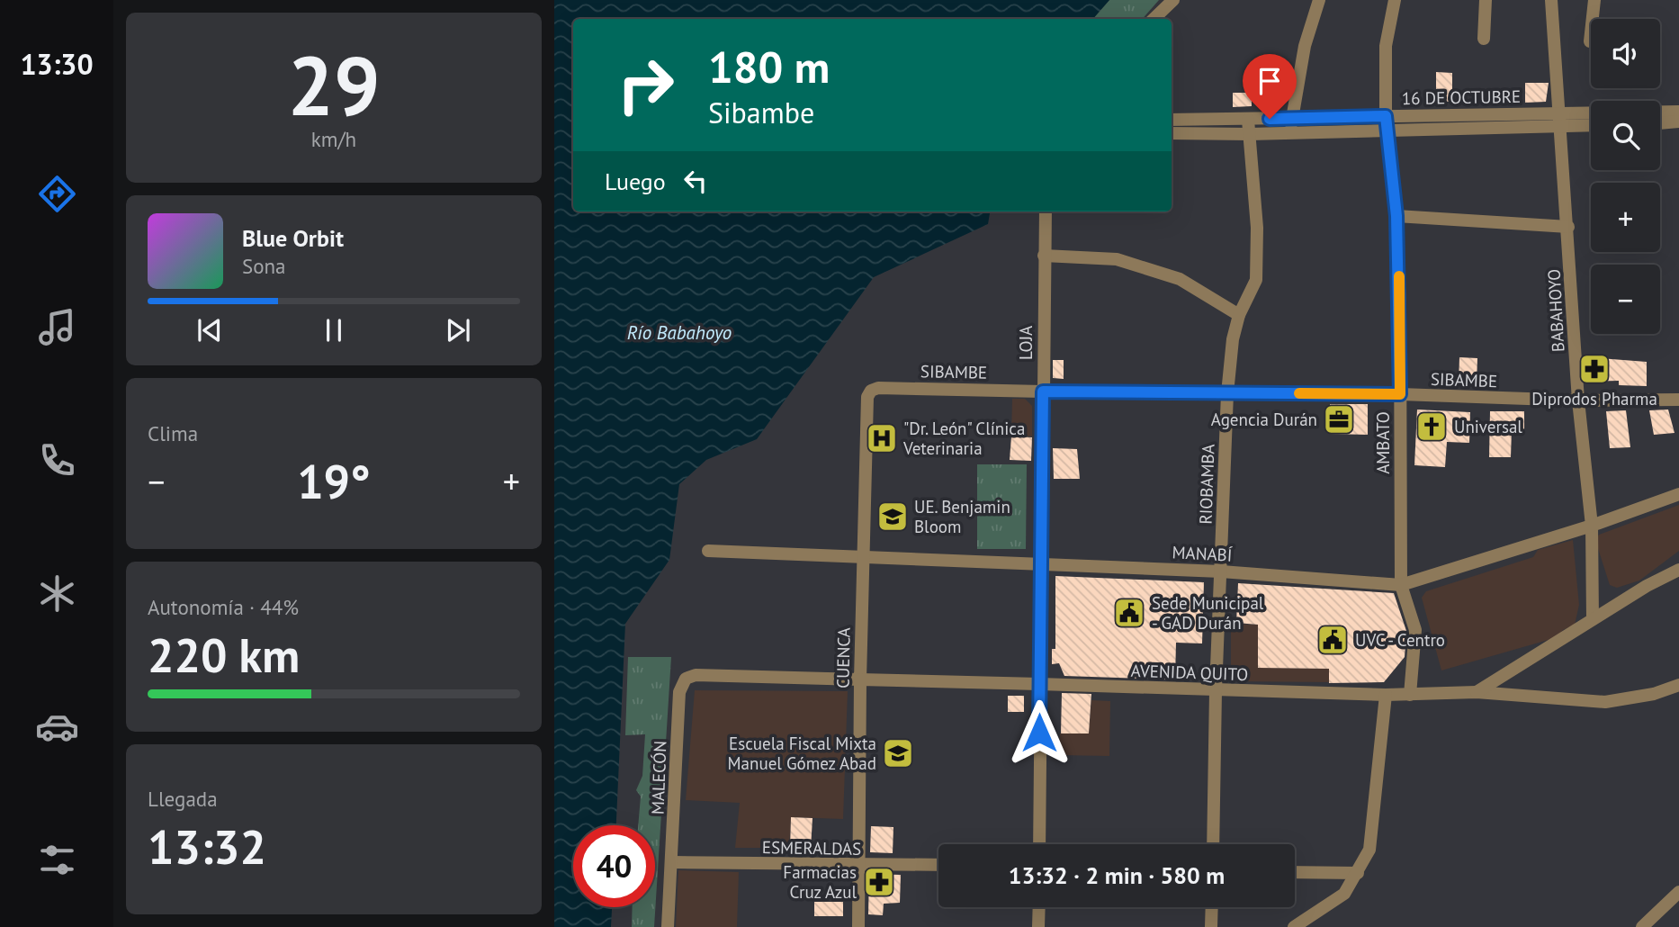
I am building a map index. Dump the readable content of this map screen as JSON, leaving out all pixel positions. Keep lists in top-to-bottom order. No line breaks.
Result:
{"streets":{"street":["16 DE OCTUBRE","BABAHOYO","LOJA","SIBAMBE","AMBATO","RIOBAMBA","MANABÍ","CUENCA","AVENIDA QUITO","MALECÓN","ESMERALDAS"]},"crossings":[["16 DE OCTUBRE","BABAHOYO"],["16 DE OCTUBRE","AMBATO"],["16 DE OCTUBRE","RIOBAMBA"],["BABAHOYO","SIBAMBE"],["BABAHOYO","MANABÍ"],["LOJA","SIBAMBE"],["LOJA","MANABÍ"],["LOJA","AVENIDA QUITO"],["SIBAMBE","AMBATO"],["SIBAMBE","RIOBAMBA"],["SIBAMBE","CUENCA"],["AMBATO","MANABÍ"],["AMBATO","AVENIDA QUITO"],["RIOBAMBA","MANABÍ"],["RIOBAMBA","AVENIDA QUITO"],["MANABÍ","CUENCA"],["CUENCA","AVENIDA QUITO"],["CUENCA","ESMERALDAS"],["AVENIDA QUITO","MALECÓN"],["MALECÓN","ESMERALDAS"]],"water":["Río Babahoyo"],"places":{"pharmacy":["Diprodos Pharma","Farmacias Cruz Azul"],"office":["Agencia Durán"],"church":["Universal"],"hospital":["\"Dr. León\" Clínica Veterinaria"],"school or university":["UE. Benjamin Bloom","Escuela Fiscal Mixta Manuel Gómez Abad"],"public building":["Sede Municipal - GAD Durán","UVC - Centro"]},"page":{"tabs":"13:30","tile":[["29","km/h"],"Clima",["Autonomía · 44%","220 km"],["Llegada","13:32"]],"map_buttons":["+","−"],"turn":["180 m","Sibambe"],"then":"Luego","song":["Blue Orbit","Sona"],"heat":["−","19°","+"],"limit":"40","trip":"13:32 · 2 min · 580 m"}}
